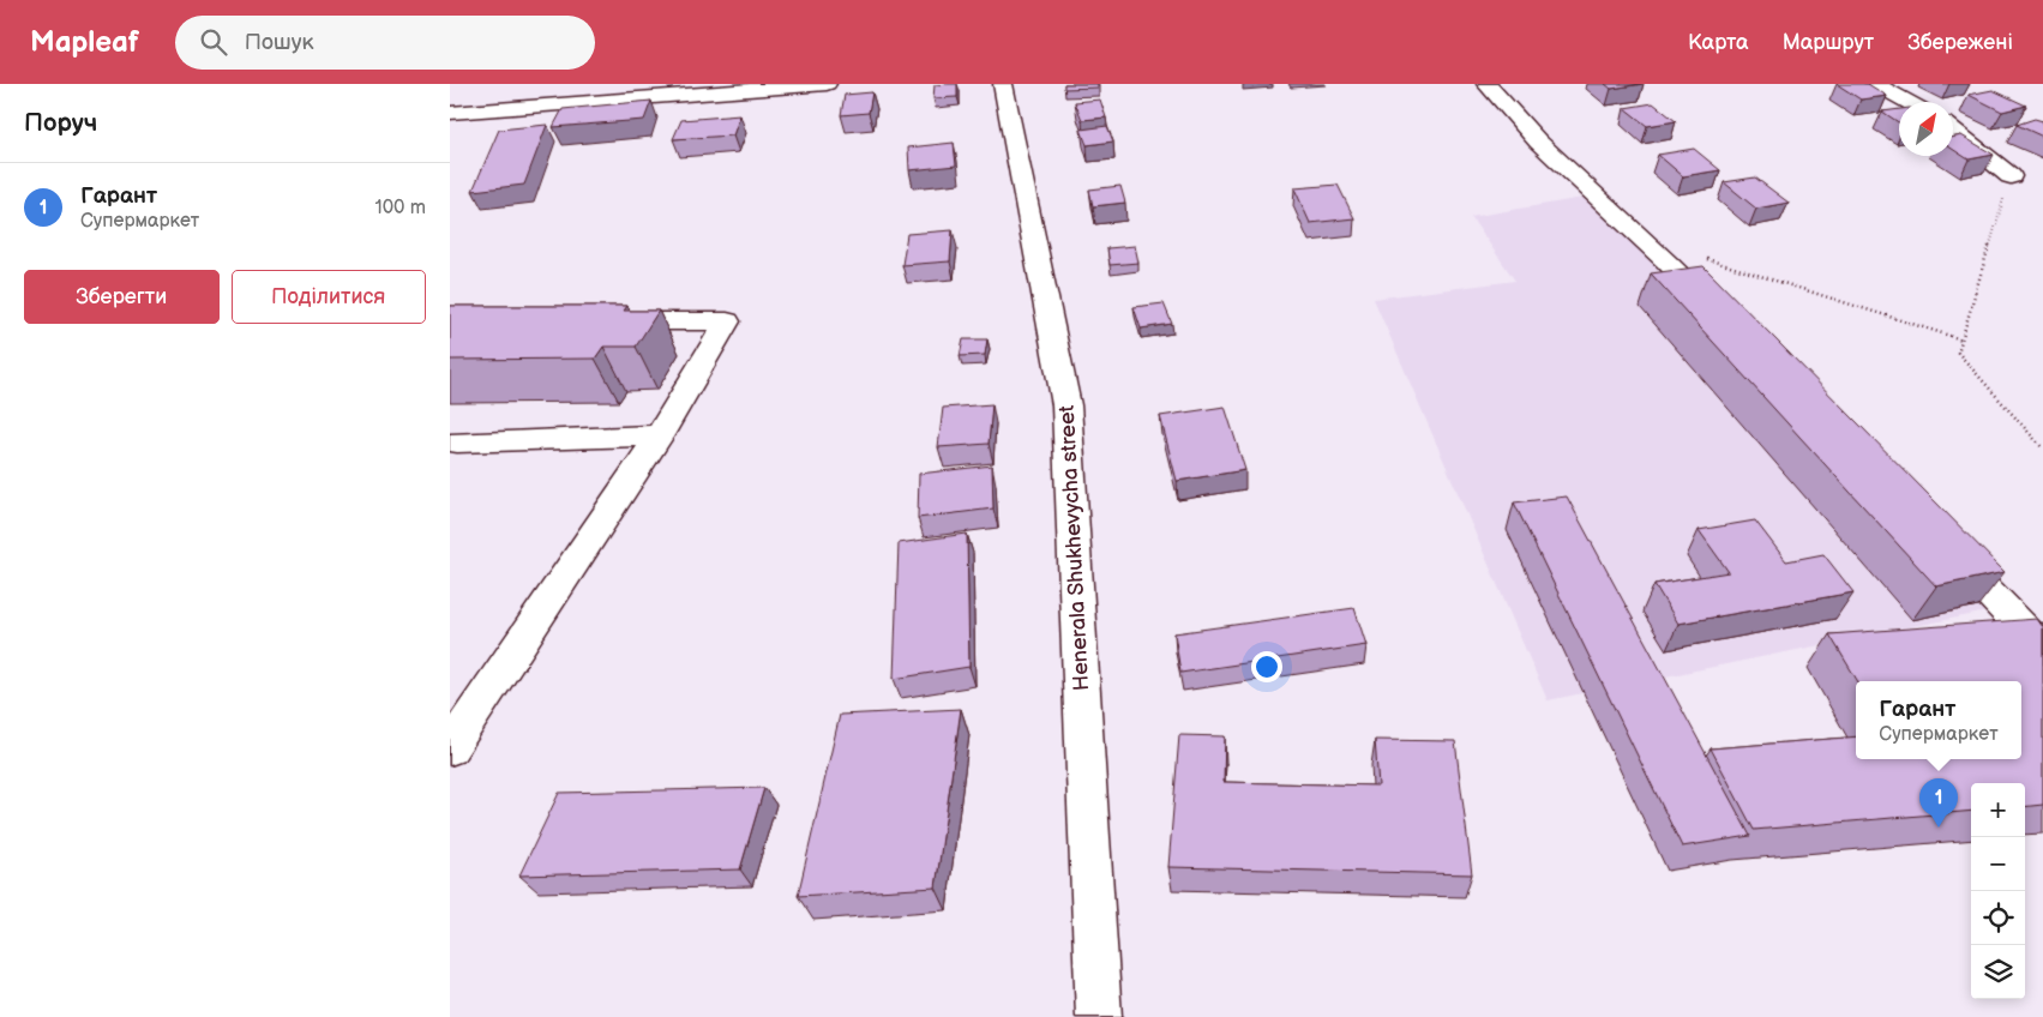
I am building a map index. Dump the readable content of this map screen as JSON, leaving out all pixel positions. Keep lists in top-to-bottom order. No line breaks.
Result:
{"streets":{"street":["Henerala Shukhevycha street"]},"north":"top right","page":{"header":"Mapleaf","search":"Пошук","nav":["Карта","Маршрут","Збережені"],"heading":"Поруч","list":[{"mark":"1","name":"Гарант","note":"Супермаркет","value":"100 m"}],"buttons":["Зберегти","Поділитися"],"popup":["Гарант","Супермаркет"],"pins":"1","map_buttons":["+","−"]}}
